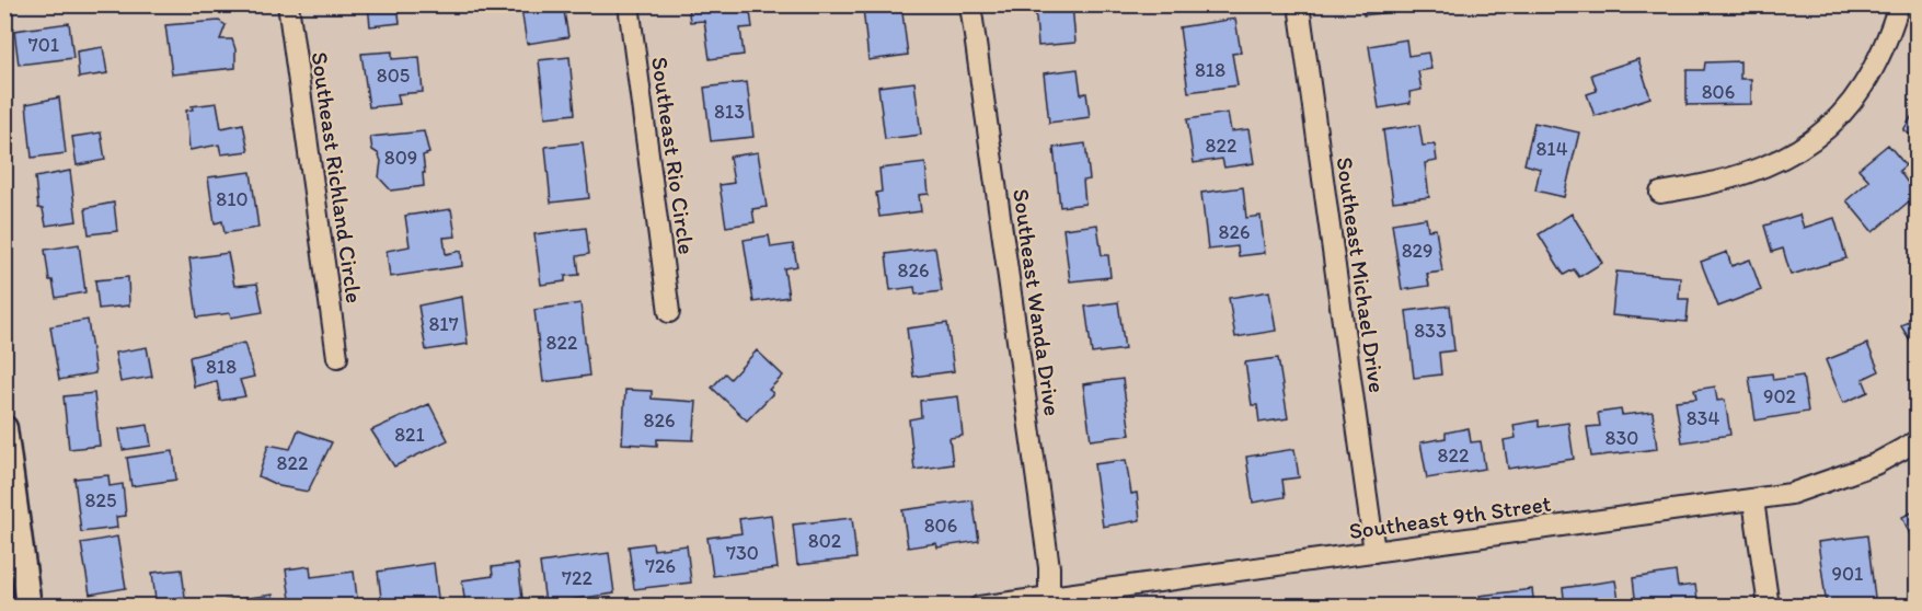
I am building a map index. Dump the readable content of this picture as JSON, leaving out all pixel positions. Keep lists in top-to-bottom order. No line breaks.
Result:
{"streets":{"street":["Southeast Rio Circle","Southeast Richland Circle","Southeast Michael Drive","Southeast Wanda Drive","Southeast 9th Street"]},"crossings":[["Southeast Michael Drive","Southeast 9th Street"],["Southeast Wanda Drive","Southeast 9th Street"]],"house_numbers":["701","818","805","806","813","822","814","809","810","826","829","826","817","833","822","818","902","834","826","821","830","822","822","825","806","802","730","726","901","722"]}
